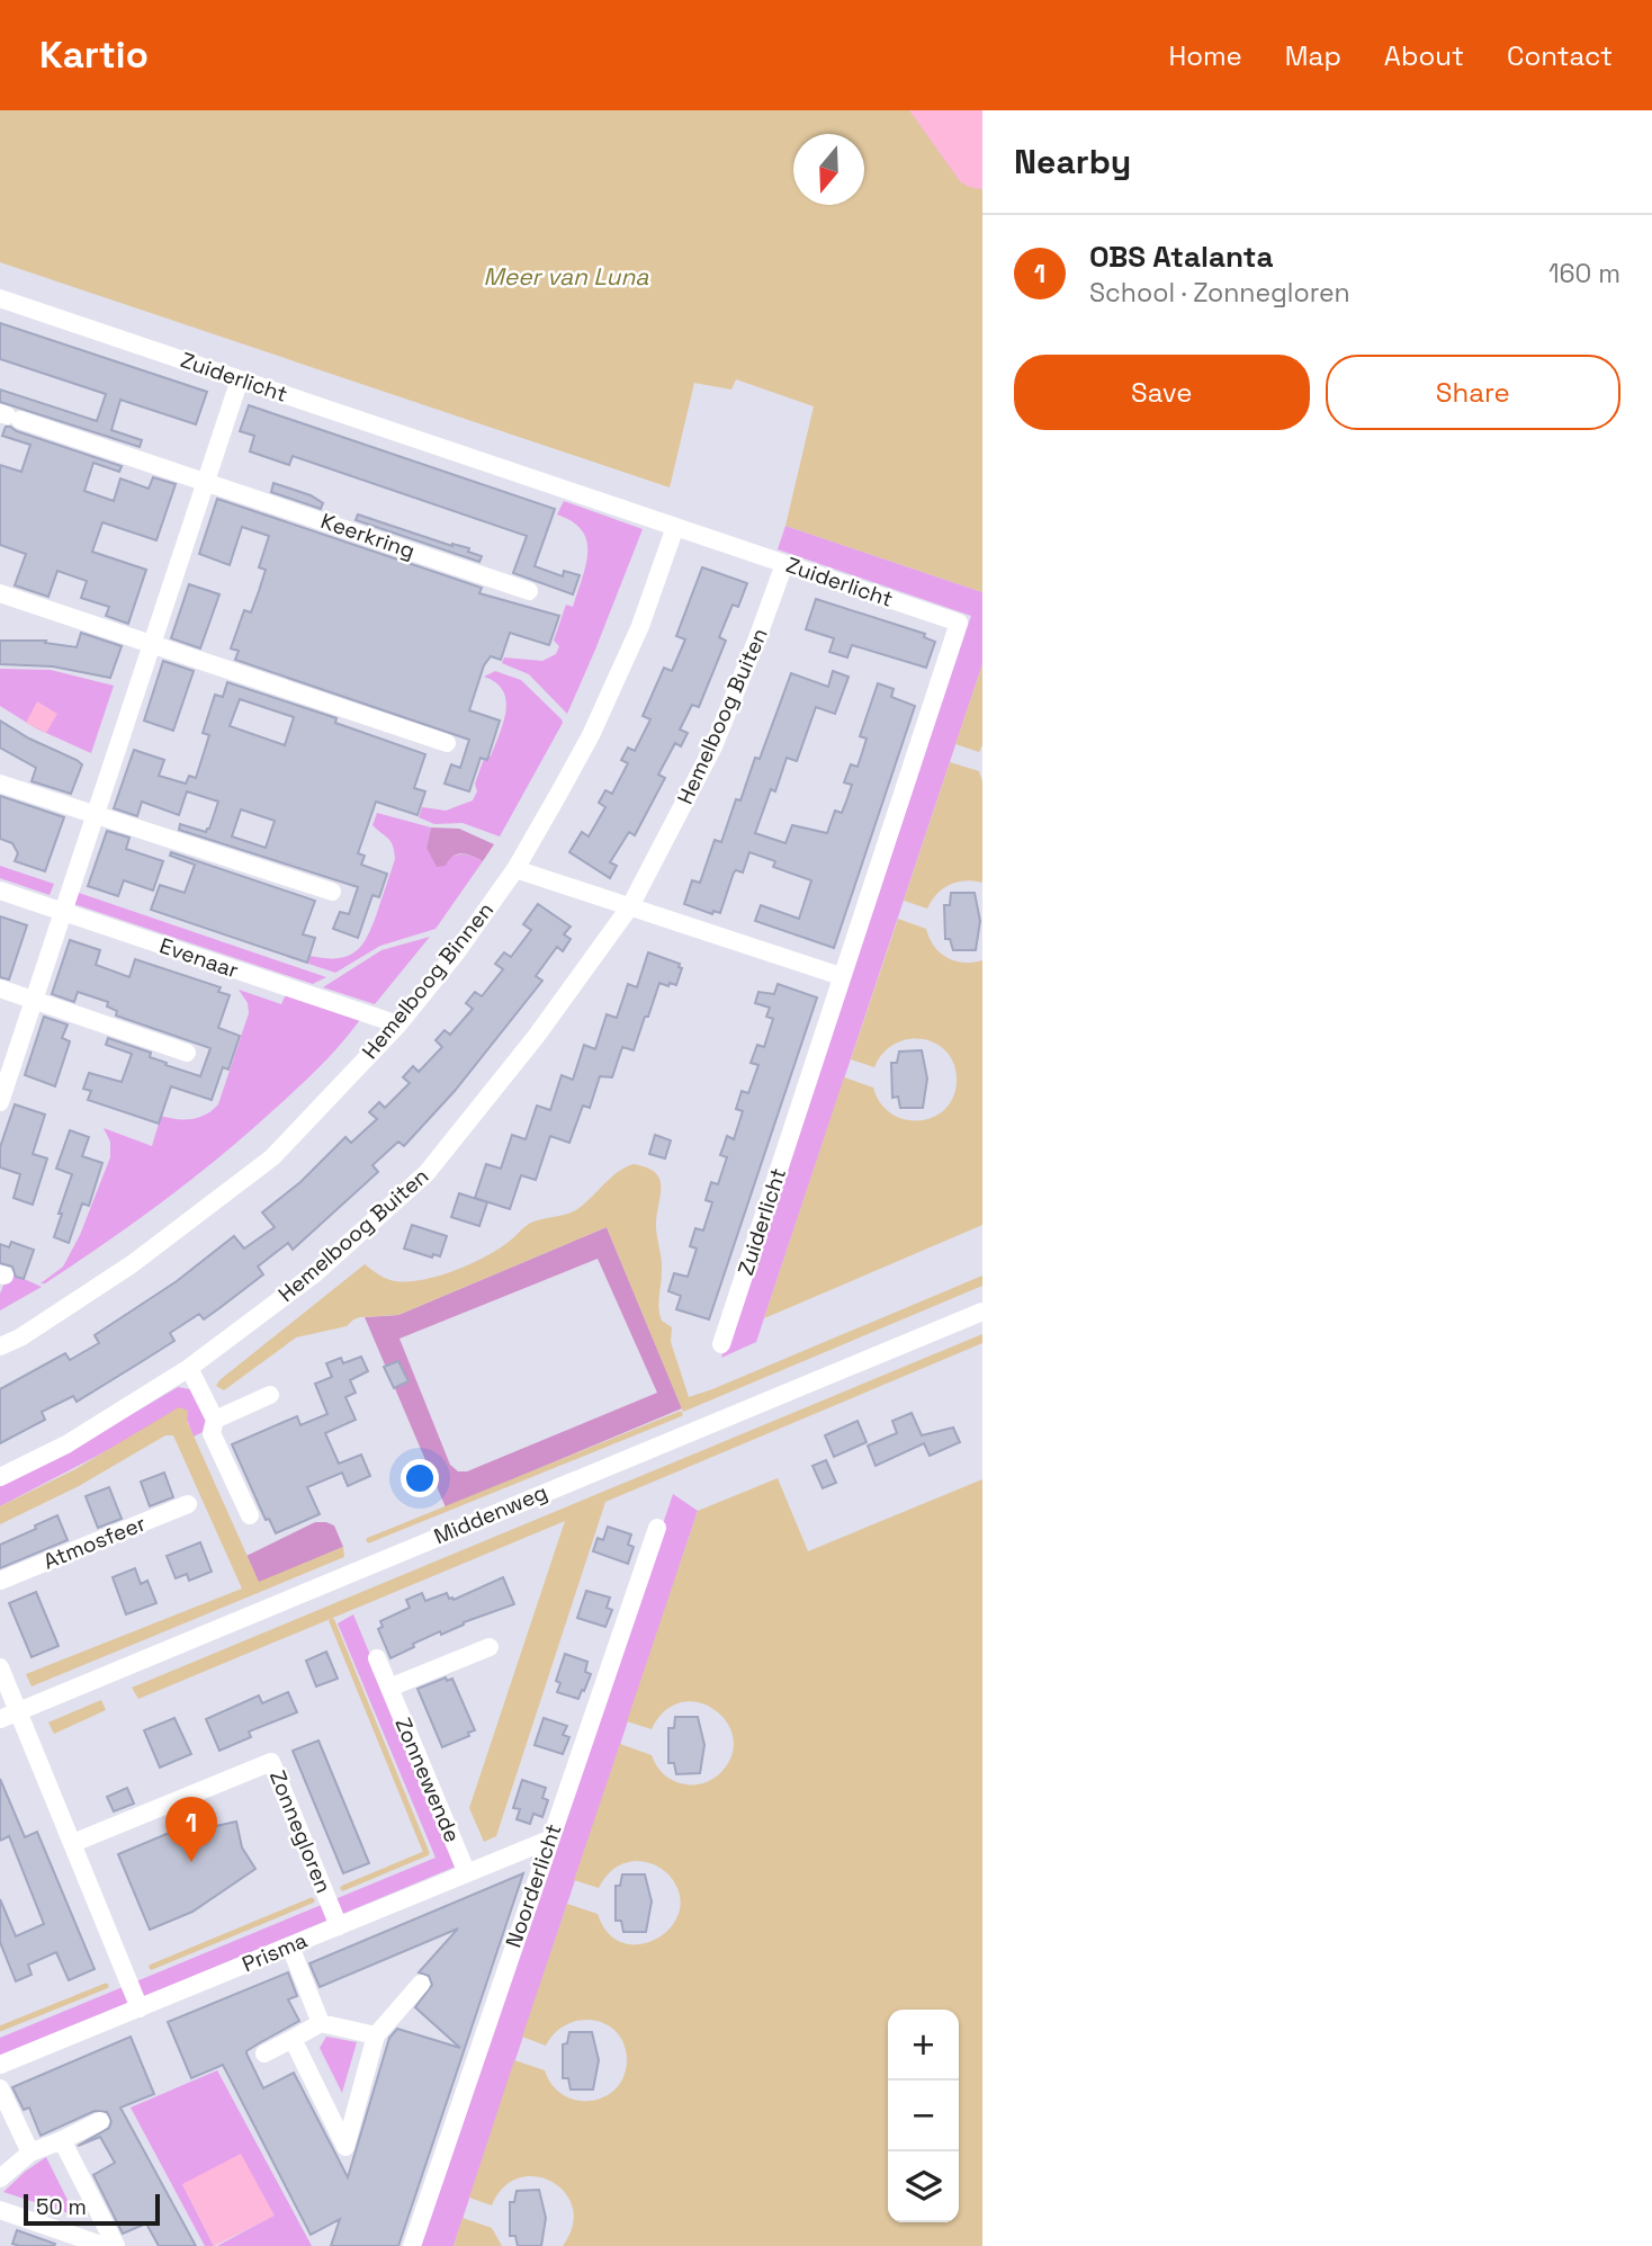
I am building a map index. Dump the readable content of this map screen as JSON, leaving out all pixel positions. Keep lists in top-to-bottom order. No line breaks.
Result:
{"streets":{"street":["Zuiderlicht","Keerkring","Hemelboog Buiten","Evenaar","Hemelboog Binnen","Middenweg","Atmosfeer","Zonnewende","Zonnegloren","Noorderlicht","Prisma"]},"crossings":[["Zuiderlicht","Hemelboog Buiten"],["Zuiderlicht","Hemelboog Binnen"],["Evenaar","Hemelboog Binnen"],["Zonnewende","Prisma"],["Zonnegloren","Prisma"],["Noorderlicht","Prisma"]],"water":["Meer van Luna"],"scale_bar":"50 m","north":"bottom","page":{"header":"Kartio","nav":["Home","Map","About","Contact"],"heading":"Nearby","list":[{"mark":"1","name":"OBS Atalanta","note":"School · Zonnegloren","value":"160 m"}],"buttons":["Save","Share"],"pins":"1","map_buttons":["+","−"],"scale":"50 m"}}
